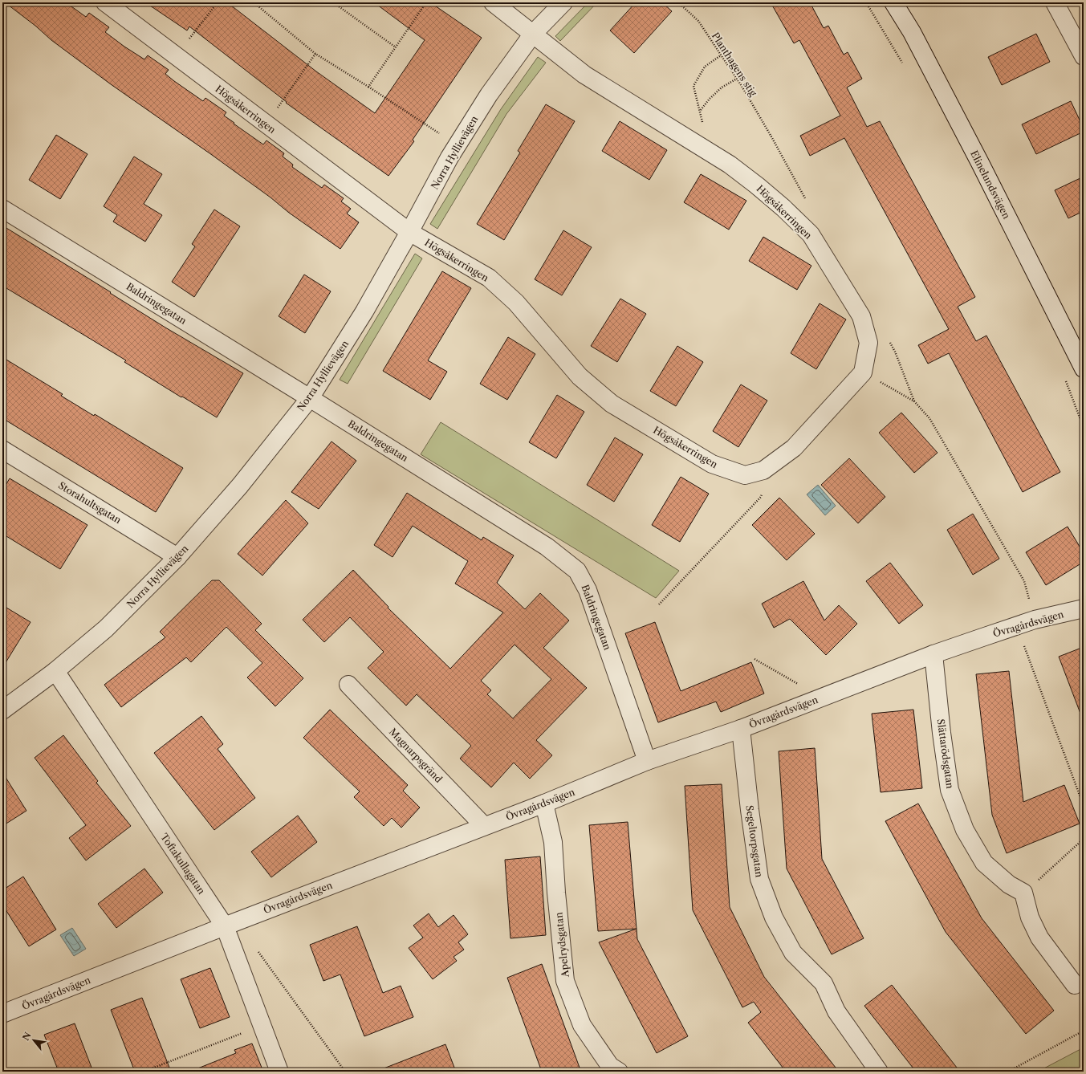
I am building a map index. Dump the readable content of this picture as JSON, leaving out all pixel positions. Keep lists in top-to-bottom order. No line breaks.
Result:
{"streets":{"street":["Högsåkerringen","Norra Hyllievägen","Elinelundsvägen","Baldringegatan","Storahultsgatan","Övragårdsvägen","Slättarödsgatan","Magnarpsgränd","Segeltorpsgatan","Toftakullagatan","Apelrydsgatan"],"path":["Planthagens stig"]},"crossings":[["Högsåkerringen","Norra Hyllievägen"],["Norra Hyllievägen","Baldringegatan"],["Norra Hyllievägen","Storahultsgatan"],["Norra Hyllievägen","Toftakullagatan"],["Baldringegatan","Övragårdsvägen"],["Övragårdsvägen","Slättarödsgatan"],["Övragårdsvägen","Magnarpsgränd"],["Övragårdsvägen","Segeltorpsgatan"],["Övragårdsvägen","Toftakullagatan"],["Övragårdsvägen","Apelrydsgatan"]],"north":"top left"}
